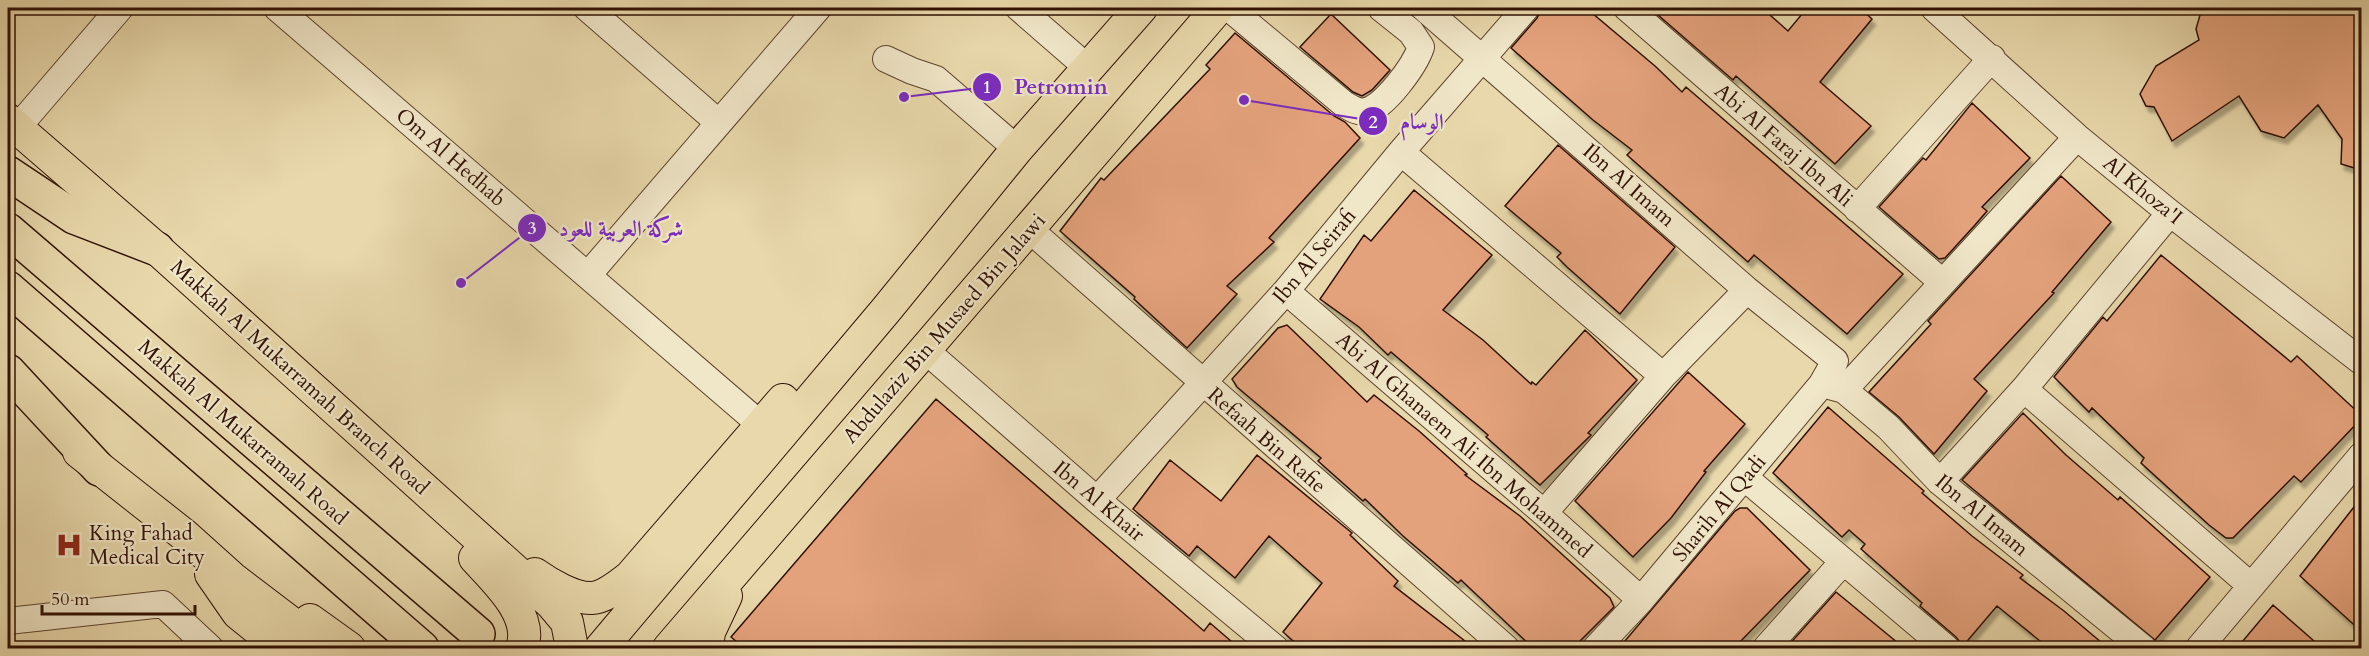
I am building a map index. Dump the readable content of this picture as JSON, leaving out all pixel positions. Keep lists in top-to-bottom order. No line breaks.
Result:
{"streets":{"highway":["Makkah Al Mukarramah Road"],"main road":["Abdulaziz Bin Musaed Bin Jalawi","Makkah Al Mukarramah Branch Road"],"street":["Abi Al Faraj Ibn Ali","Om Al Hedhab","Ibn Al Imam","Al Khoza'I","Ibn Al Seirafi","Refaah Bin Rafie","Abi Al Ghanaem Ali Ibn Mohammed","Ibn Al Khair","Sharih Al Qadi"]},"crossings":[["Abi Al Faraj Ibn Ali","Sharih Al Qadi"],["Ibn Al Imam","Ibn Al Seirafi"],["Ibn Al Imam","Sharih Al Qadi"],["Al Khoza'I","Sharih Al Qadi"],["Ibn Al Seirafi","Refaah Bin Rafie"],["Ibn Al Seirafi","Abi Al Ghanaem Ali Ibn Mohammed"],["Ibn Al Seirafi","Ibn Al Khair"],["Abdulaziz Bin Musaed Bin Jalawi","Refaah Bin Rafie"],["Abdulaziz Bin Musaed Bin Jalawi","Ibn Al Khair"],["Abi Al Ghanaem Ali Ibn Mohammed","Sharih Al Qadi"]],"places":{"other":["Petromin","الوسام","شركة العربية للعود"],"hospital":["King Fahad Medical City"]},"scale_bar":"50 m"}
